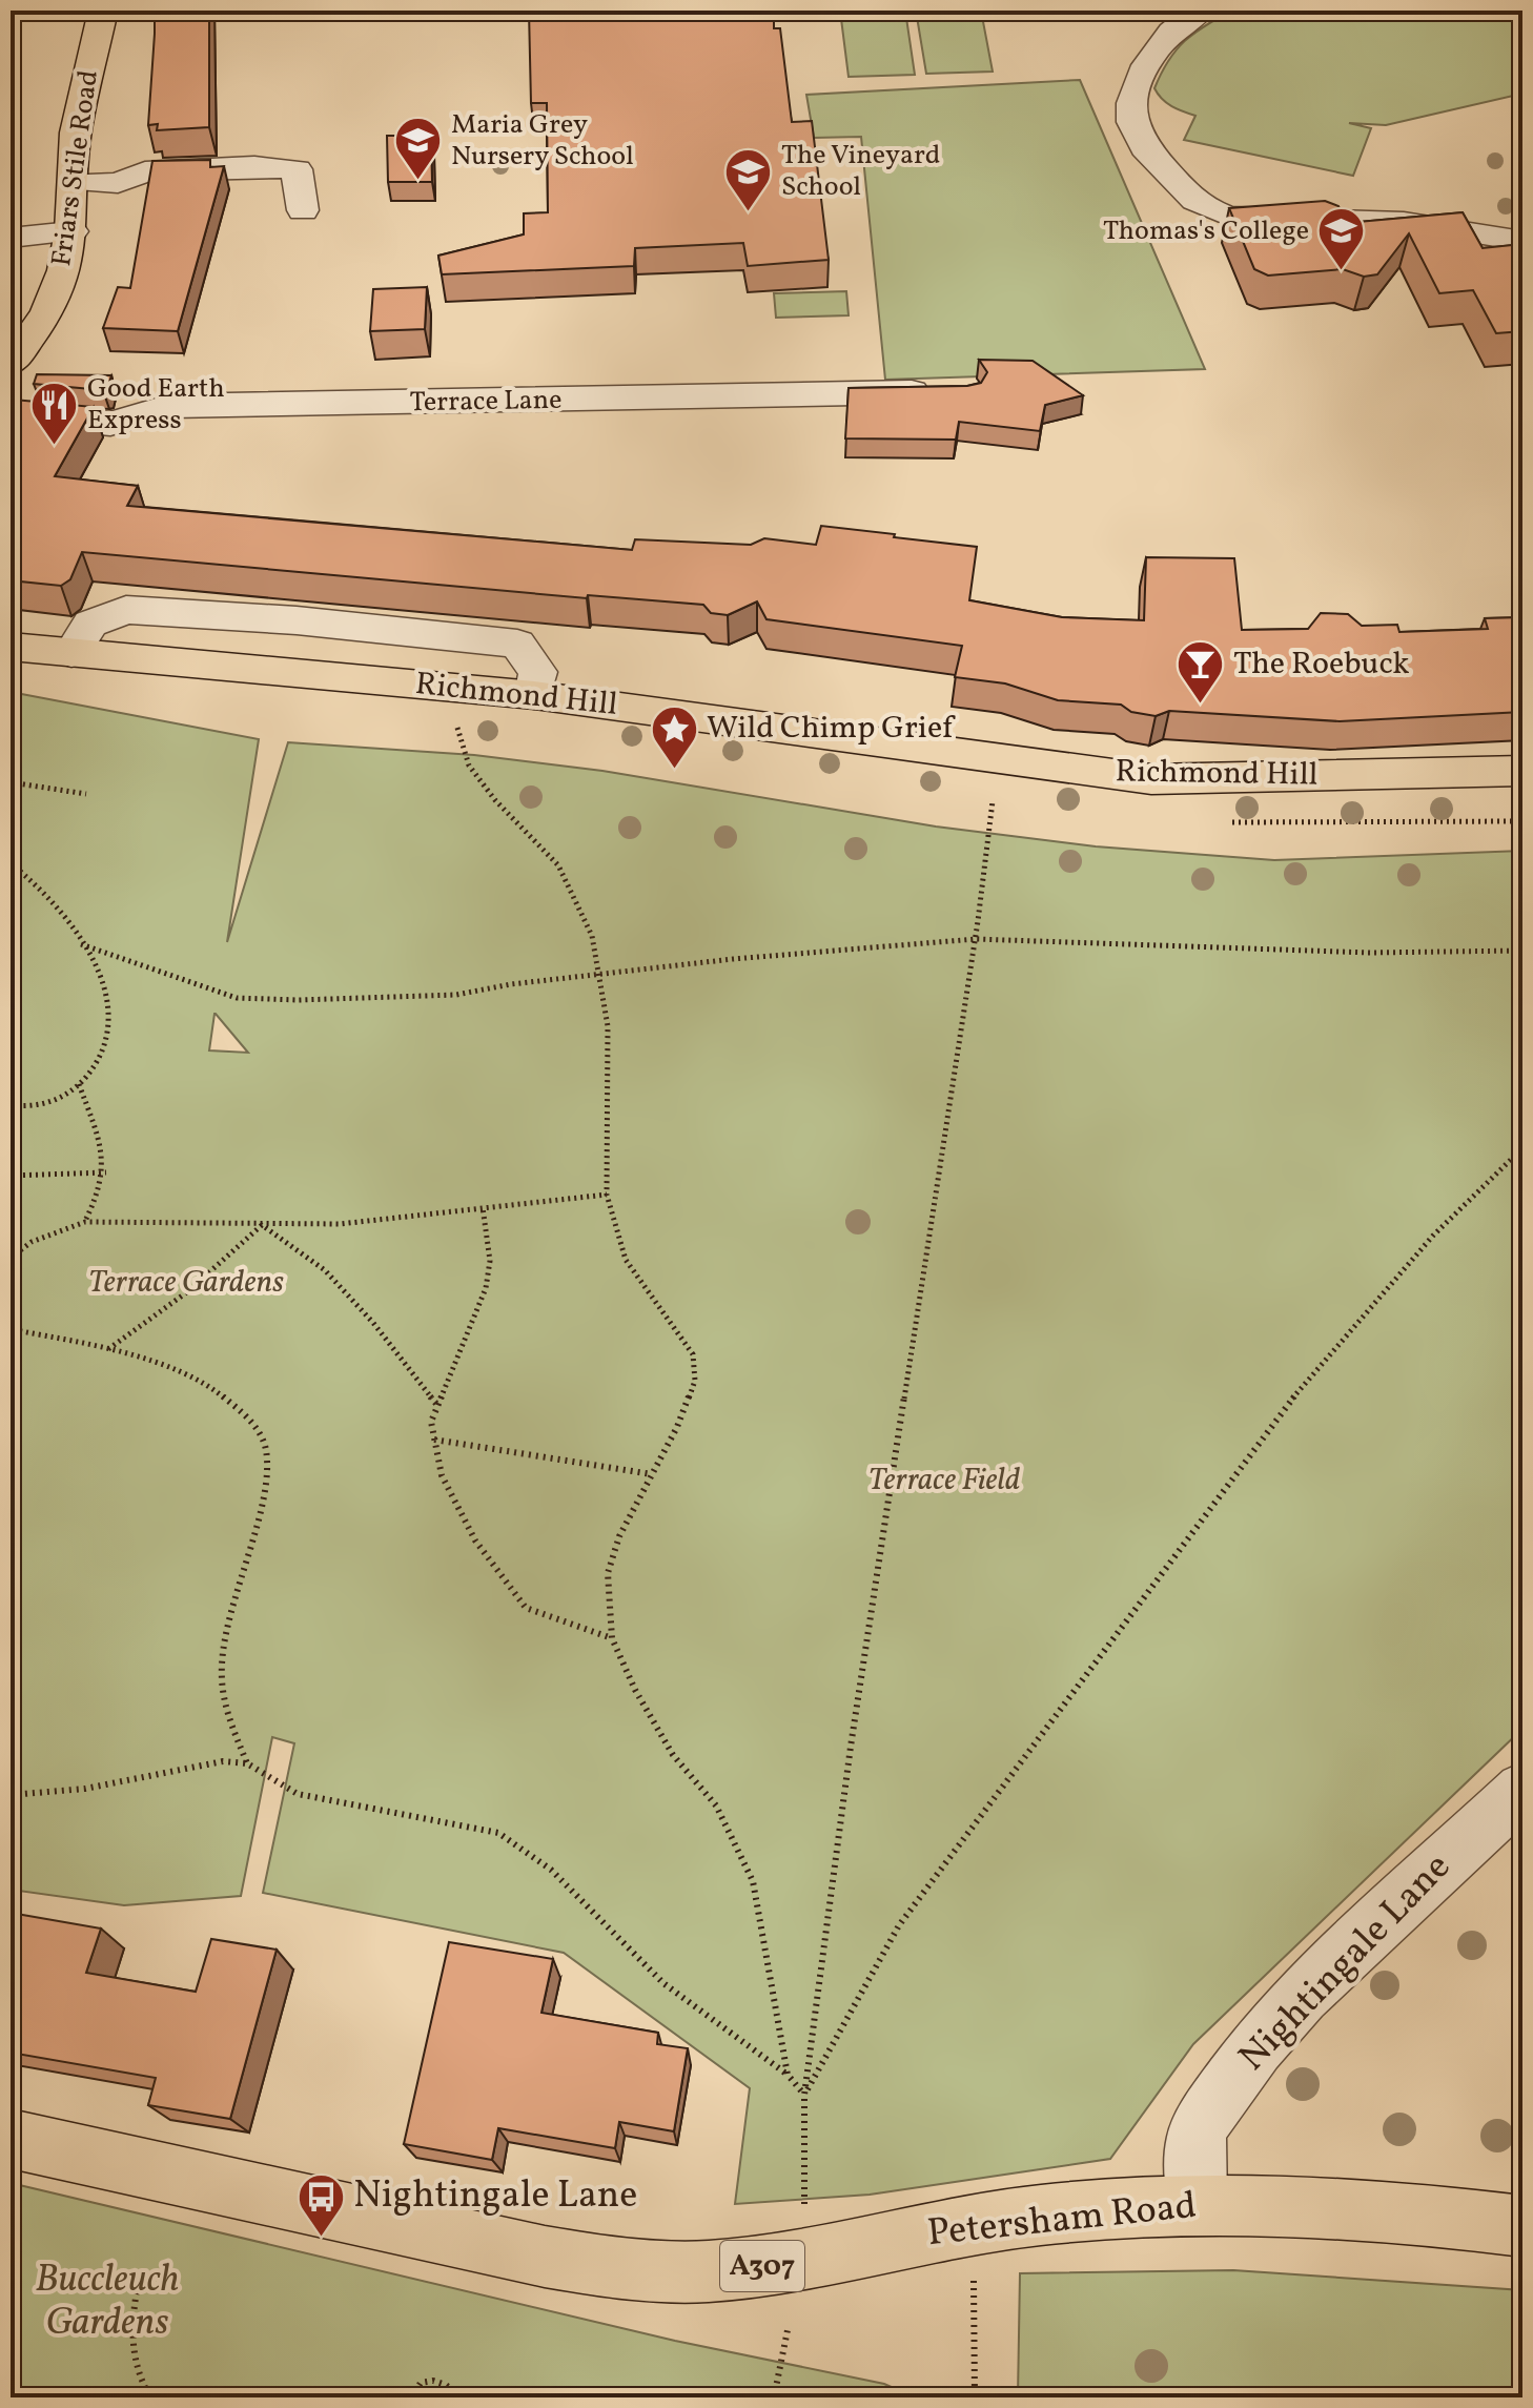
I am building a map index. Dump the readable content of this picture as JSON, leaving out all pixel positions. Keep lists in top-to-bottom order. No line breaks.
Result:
{"streets":{"main road":["Friars Stile Road","Richmond Hill","Petersham Road","A307"],"street":["Terrace Lane","Nightingale Lane"]},"crossings":[["Nightingale Lane","Petersham Road"]],"parks":["Terrace Gardens","Terrace Field","Buccleuch Gardens"],"places":{"school or university":["Maria Grey Nursery School","The Vineyard School","Thomas's College"],"restaurant":["Good Earth Express"],"bar":["The Roebuck"],"place":["Wild Chimp Grief"],"bus stop":["Nightingale Lane"]}}
